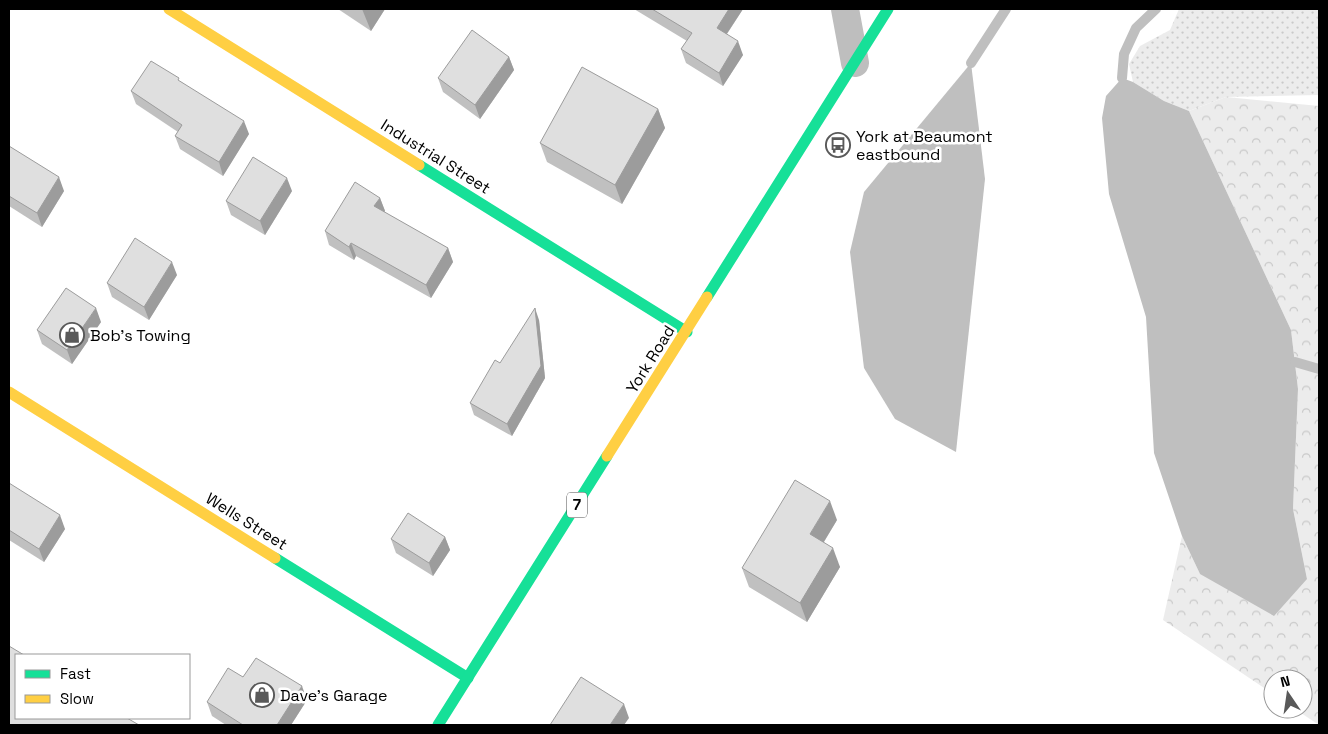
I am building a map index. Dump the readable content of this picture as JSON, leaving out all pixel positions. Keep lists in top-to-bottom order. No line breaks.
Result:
{"streets":{"street":["Industrial Street","York Road","7","Wells Street"]},"crossings":[["Industrial Street","York Road"],["York Road","Wells Street"]],"places":{"bus stop":["York at Beaumont eastbound"],"shop":["Bob's Towing","Dave's Garage"]},"legend":["Fast","Slow"],"north":"top"}
